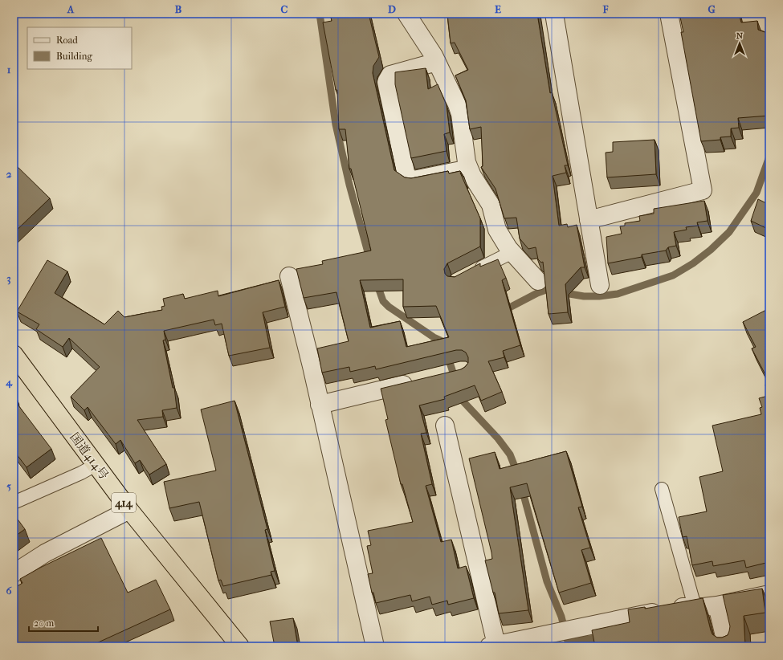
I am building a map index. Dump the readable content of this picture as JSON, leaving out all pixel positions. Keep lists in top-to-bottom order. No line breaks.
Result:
{"streets":{"highway":["国道414号","414"]},"legend":["Road","Building"],"scale_bar":"20 m","north":"top","grid":{"columns":["A","B","C","D","E","F","G"],"rows":["1","2","3","4","5","6"]}}
